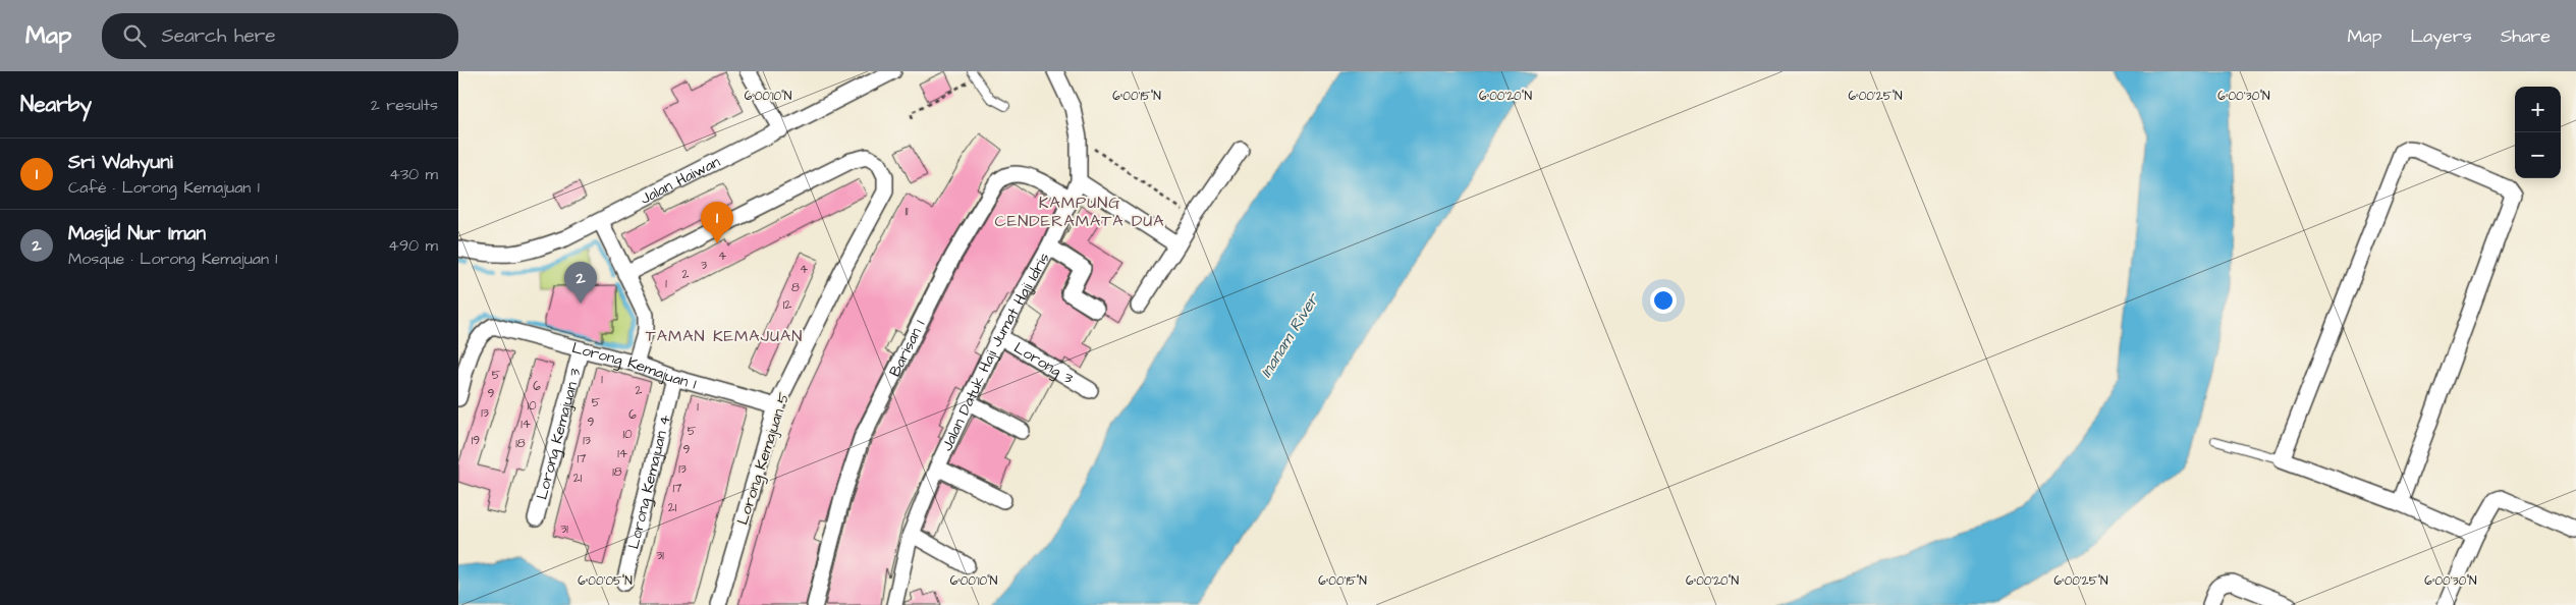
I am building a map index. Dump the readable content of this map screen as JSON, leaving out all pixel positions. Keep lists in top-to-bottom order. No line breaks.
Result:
{"streets":{"street":["Jalan Haiwan","Barisan 1","Jalan Datuk Haji Jumat Haji Idris","Lorong 3","Lorong Kemajuan 1","Lorong Kemajuan 3","Lorong Kemajuan 5","Lorong Kemajuan 4"]},"crossings":[["Barisan 1","Jalan Datuk Haji Jumat Haji Idris"],["Jalan Datuk Haji Jumat Haji Idris","Lorong 3"],["Lorong Kemajuan 1","Lorong Kemajuan 3"],["Lorong Kemajuan 1","Lorong Kemajuan 5"],["Lorong Kemajuan 1","Lorong Kemajuan 4"]],"districts":["KAMPUNG CENDERAMATA DUA","TAMAN KEMAJUAN"],"water":["Inanam River"],"house_numbers":["11","4","3","4","2","1","8","12","5","1","6","2","9","5","10","1","13","6","9","14","5","10","19","13","18","9","14","17","13","18","21","17","21","31","31"],"page":{"header":"Map","search":"Search here","nav":["Map","Layers","Share"],"heading":["Nearby","2 results"],"map_buttons":["+","−"],"list":[{"mark":"1","name":"Sri Wahyuni","note":"Café · Lorong Kemajuan 1","value":"430 m"},{"mark":"2","name":"Masjid Nur Iman","note":"Mosque · Lorong Kemajuan 1","value":"490 m"}],"pins":["1","2"]},"coordinates":["6°00'20\"N","6°00'30\"N","6°00'10\"N","6°00'15\"N","6°00'25\"N","6°00'05\"N"]}
